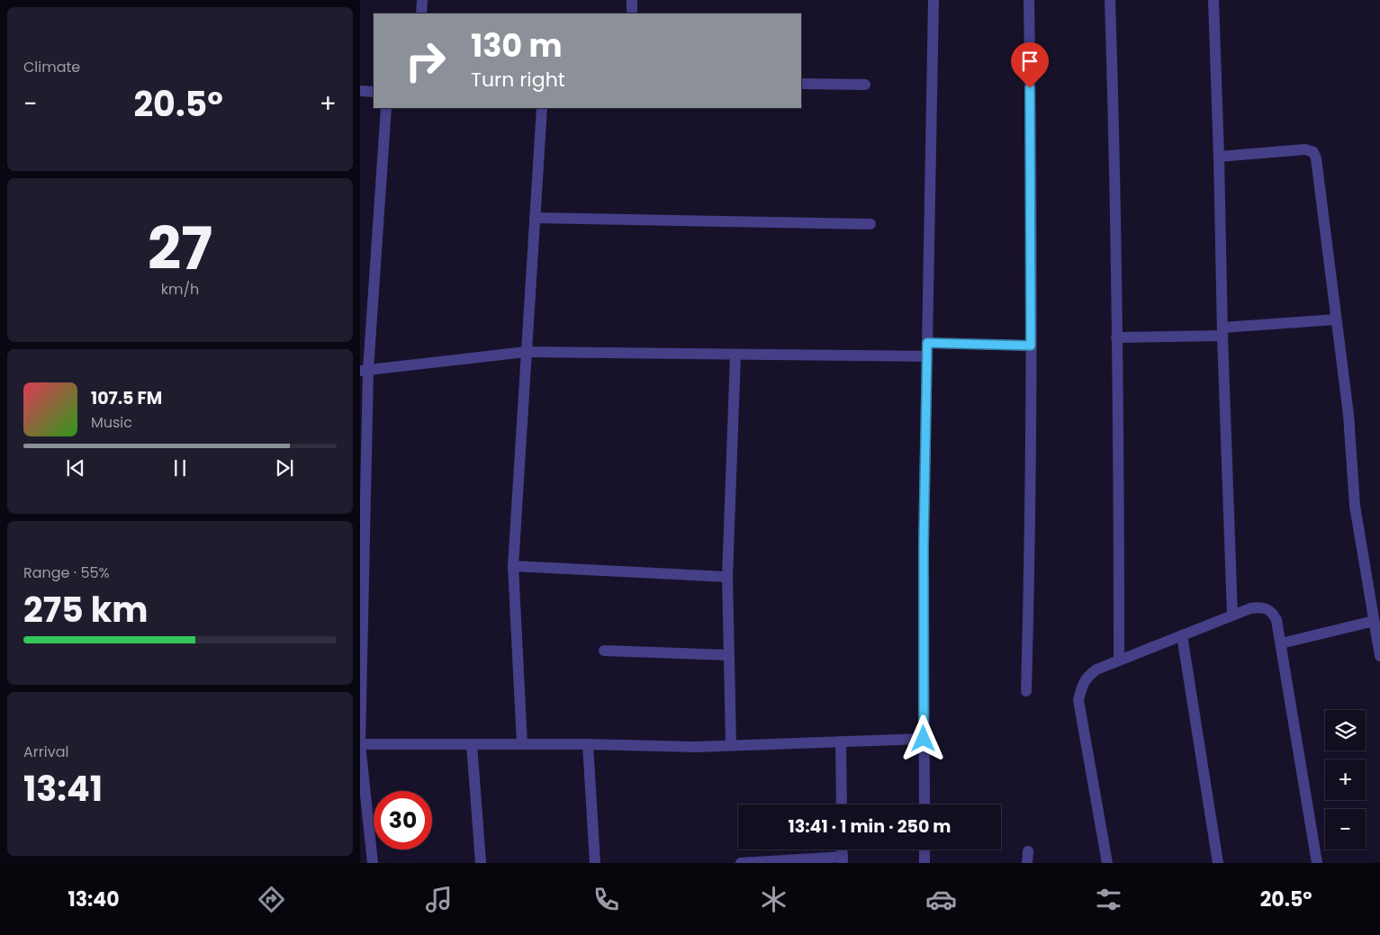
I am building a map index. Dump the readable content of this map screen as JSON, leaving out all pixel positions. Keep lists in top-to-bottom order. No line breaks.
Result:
{"page":{"tile":["Climate",["27","km/h"],["Range · 55%","275 km"],["Arrival","13:41"]],"turn":["130 m","Turn right"],"heat":["−","20.5°","+"],"song":["107.5 FM","Music"],"map_buttons":["+","−"],"limit":"30","trip":"13:41 · 1 min · 250 m","tabs":["13:40","20.5°"]}}
